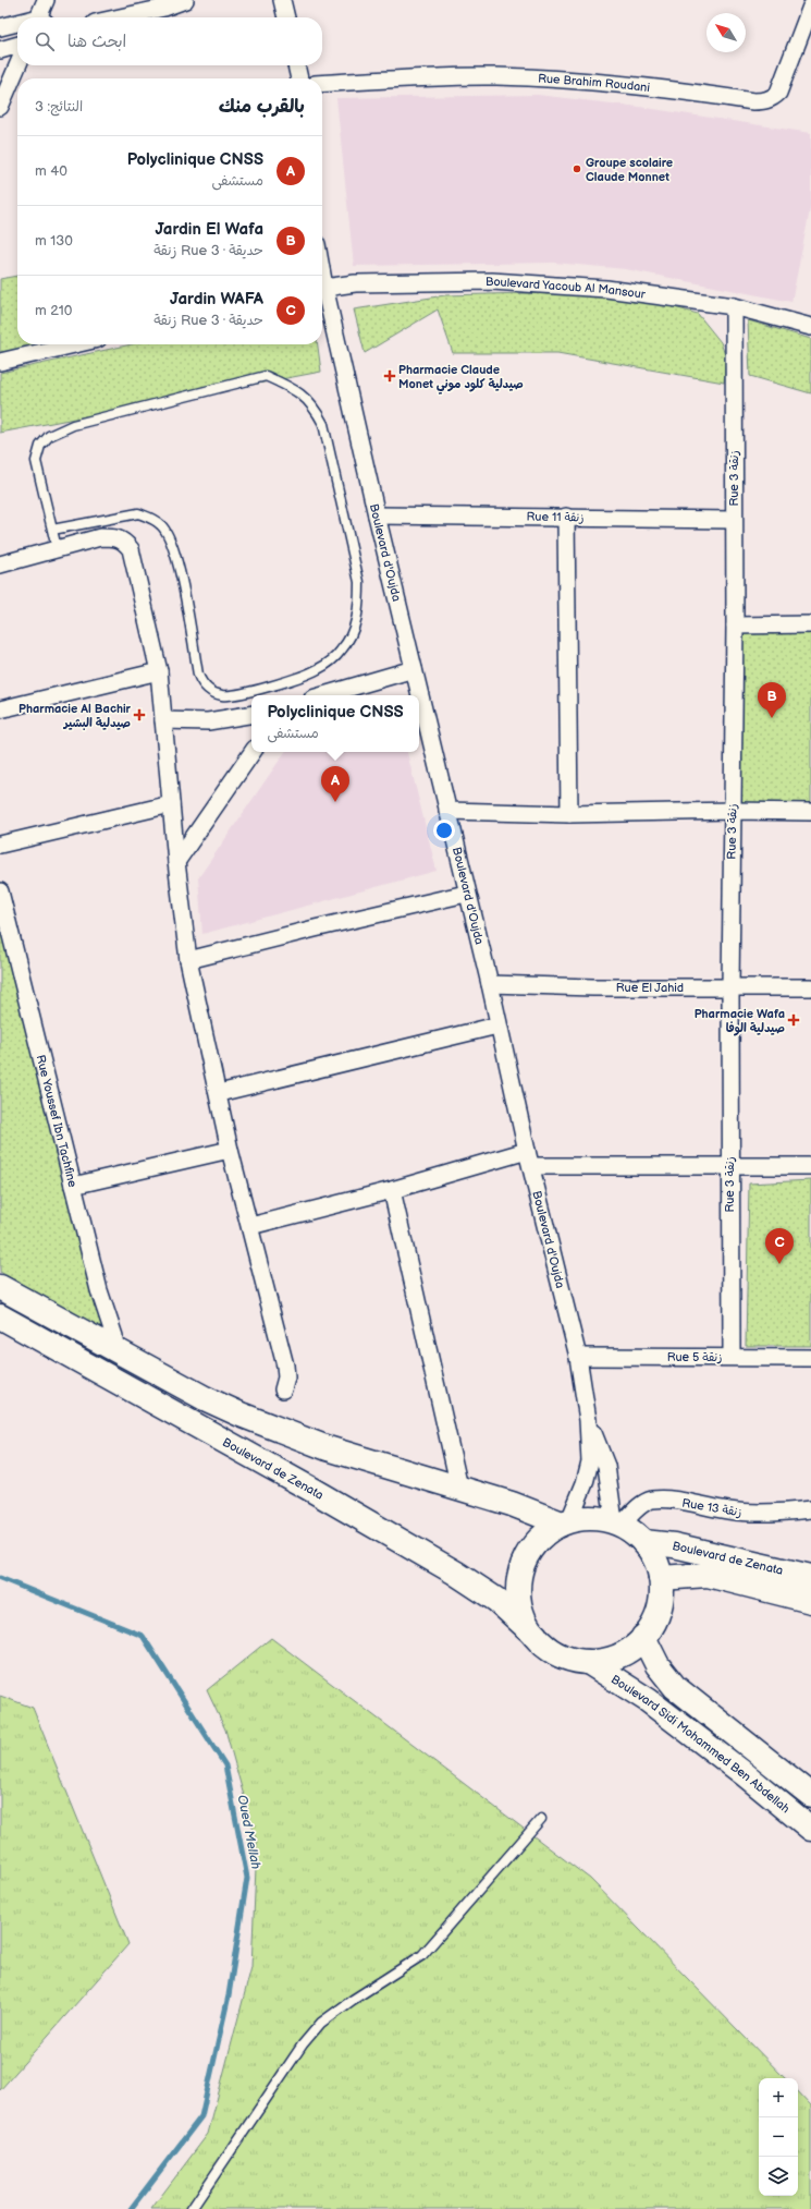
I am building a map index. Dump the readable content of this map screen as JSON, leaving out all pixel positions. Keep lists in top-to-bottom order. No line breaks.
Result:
{"streets":{"main road":["Boulevard de Zenata","Boulevard Sidi Mohammed Ben Abdellah"],"street":["Rue Brahim Roudani","Boulevard Yacoub Al Mansour","Rue 3 زنقة","Rue 11 زنقة","Boulevard d'Oujda","Rue El Jahid","Rue Youssef Ibn Tachfine","Rue 5 زنقة","Rue 13 زنقة"]},"crossings":[["Boulevard Yacoub Al Mansour","Rue 3 زنقة"],["Rue 3 زنقة","Rue 11 زنقة"],["Rue 3 زنقة","Rue El Jahid"],["Rue 3 زنقة","Rue 5 زنقة"],["Rue 11 زنقة","Boulevard d'Oujda"],["Boulevard d'Oujda","Rue El Jahid"],["Boulevard d'Oujda","Rue 5 زنقة"],["Boulevard d'Oujda","Boulevard de Zenata"],["Boulevard d'Oujda","Rue 13 زنقة"],["Boulevard d'Oujda","Boulevard Sidi Mohammed Ben Abdellah"],["Boulevard de Zenata","Rue 13 زنقة"],["Boulevard de Zenata","Boulevard Sidi Mohammed Ben Abdellah"],["Rue 13 زنقة","Boulevard Sidi Mohammed Ben Abdellah"]],"water":["Oued Mellah"],"places":{"other":["Groupe scolaire Claude Monnet"],"health":["Pharmacie Claude Monet صيدلية كلود موني","Pharmacie Al Bachir صيدلية البشير","Pharmacie Wafa صيدلية الوفا"]},"north":"top left","page":{"search":"ابحث هنا","heading":["بالقرب منك","النتائج: 3"],"list":[{"mark":"A","name":"Polyclinique CNSS","note":"مستشفى","value":"40 m"},{"mark":"B","name":"Jardin El Wafa","note":"حديقة · Rue 3 زنقة","value":"130 m"},{"mark":"C","name":"Jardin WAFA","note":"حديقة · Rue 3 زنقة","value":"210 m"}],"pins":["B","A","C"],"popup":["Polyclinique CNSS","مستشفى"],"map_buttons":["+","−"]}}
